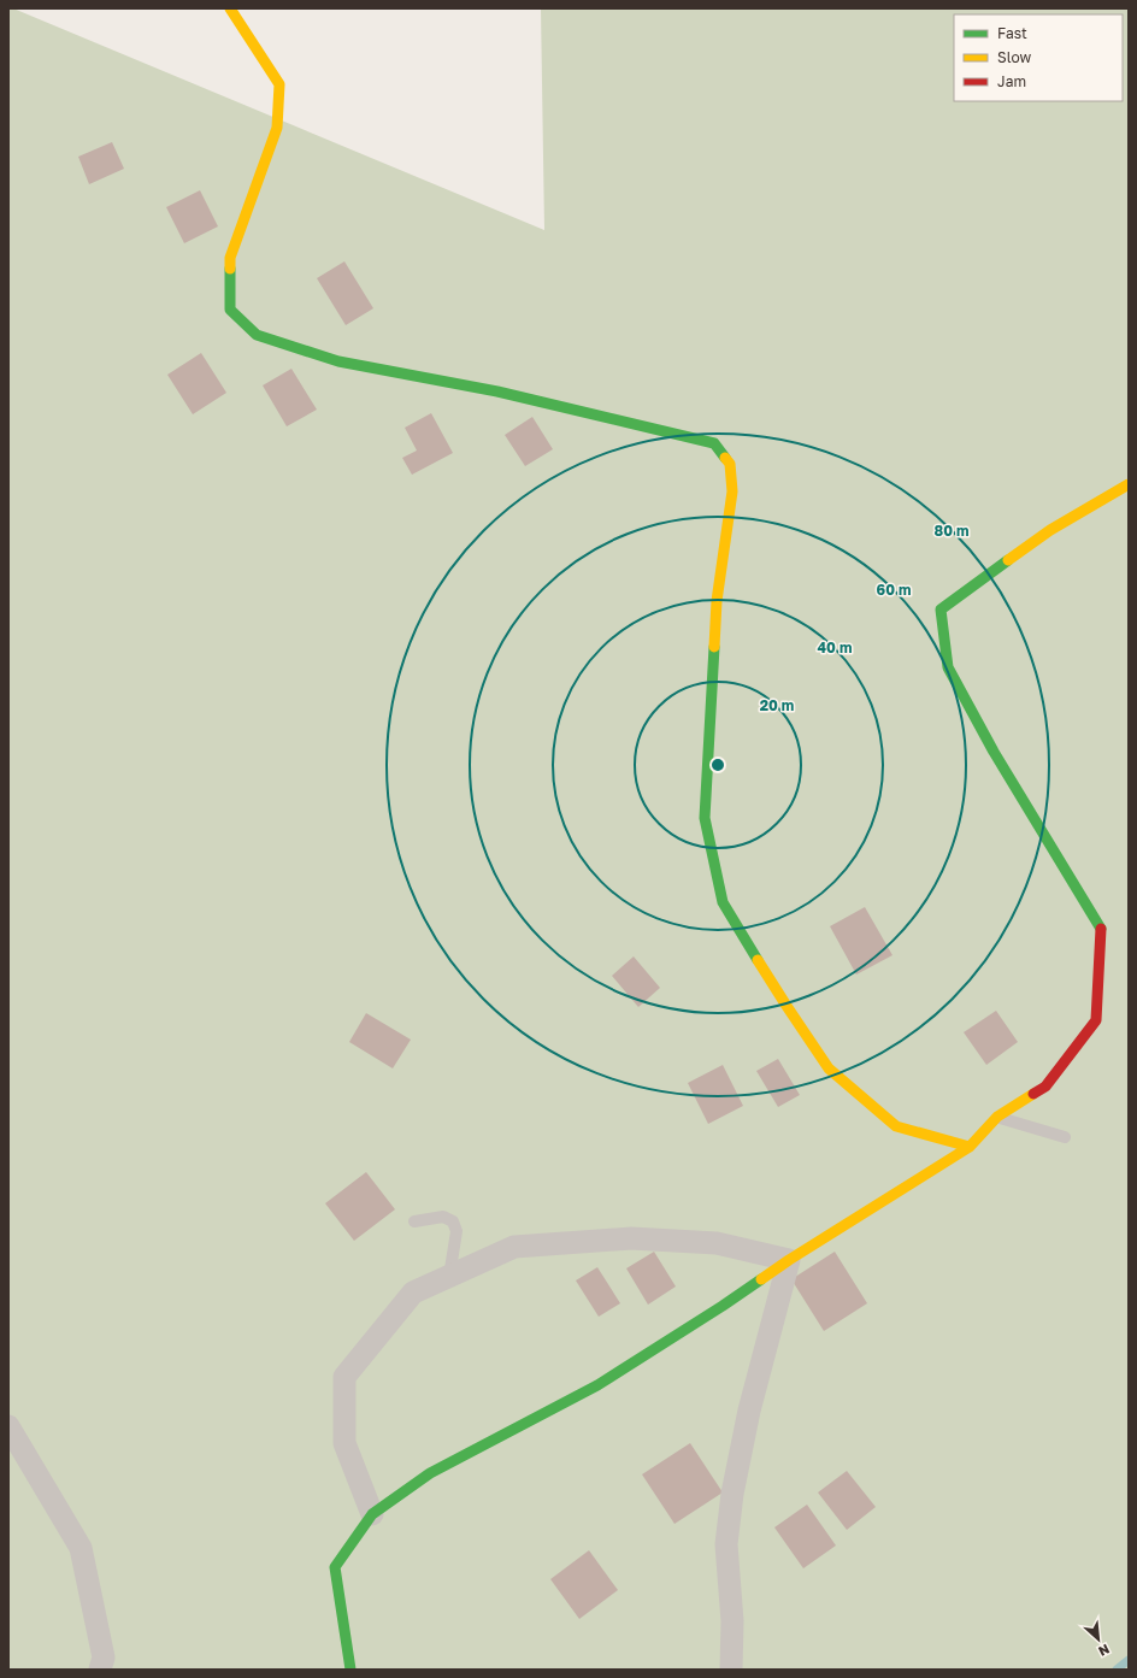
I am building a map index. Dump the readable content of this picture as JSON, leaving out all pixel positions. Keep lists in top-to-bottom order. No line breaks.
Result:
{"legend":["Fast","Slow","Jam"],"north":"bottom right","rings":["80 m","60 m","40 m","20 m"]}
